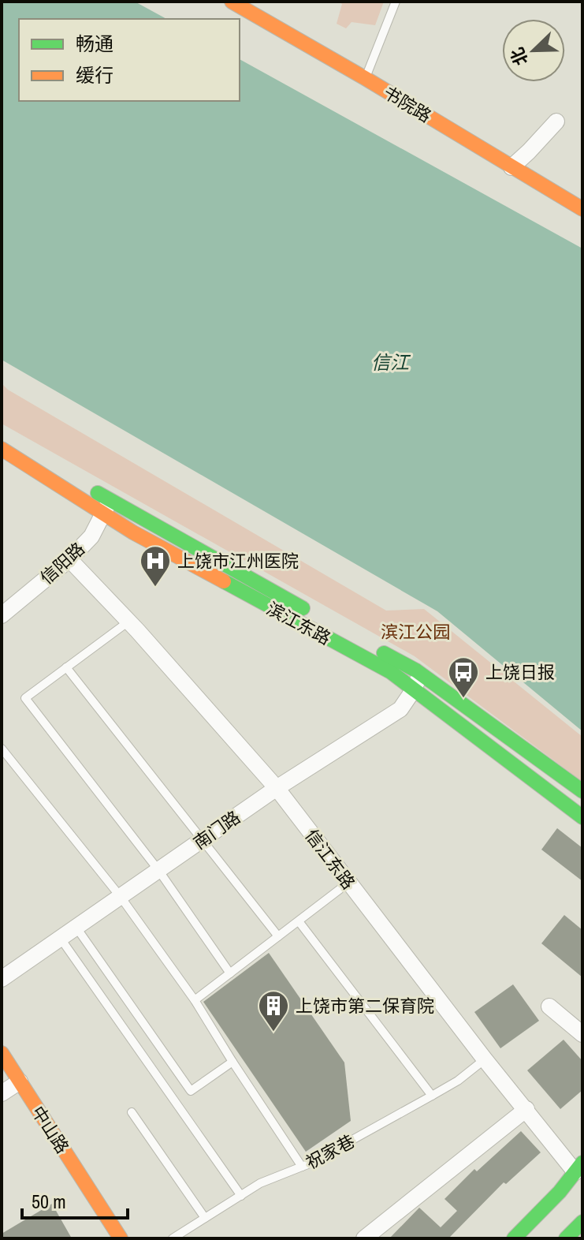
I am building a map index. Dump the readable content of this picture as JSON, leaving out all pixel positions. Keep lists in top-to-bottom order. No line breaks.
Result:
{"streets":{"main road":["书院路","滨江东路","中山路"],"street":["信阳路","南门路","信江东路"],"lane":["祝家巷"]},"crossings":[["信阳路","滨江东路"],["信阳路","信江东路"],["滨江东路","南门路"],["南门路","信江东路"],["信江东路","祝家巷"]],"water":["信江"],"parks":["滨江公园"],"places":{"hospital":["上饶市江州医院"],"bus stop":["上饶日报"],"building":["上饶市第二保育院"]},"legend":["畅通","缓行"],"scale_bar":"50 m","north":"bottom left"}
